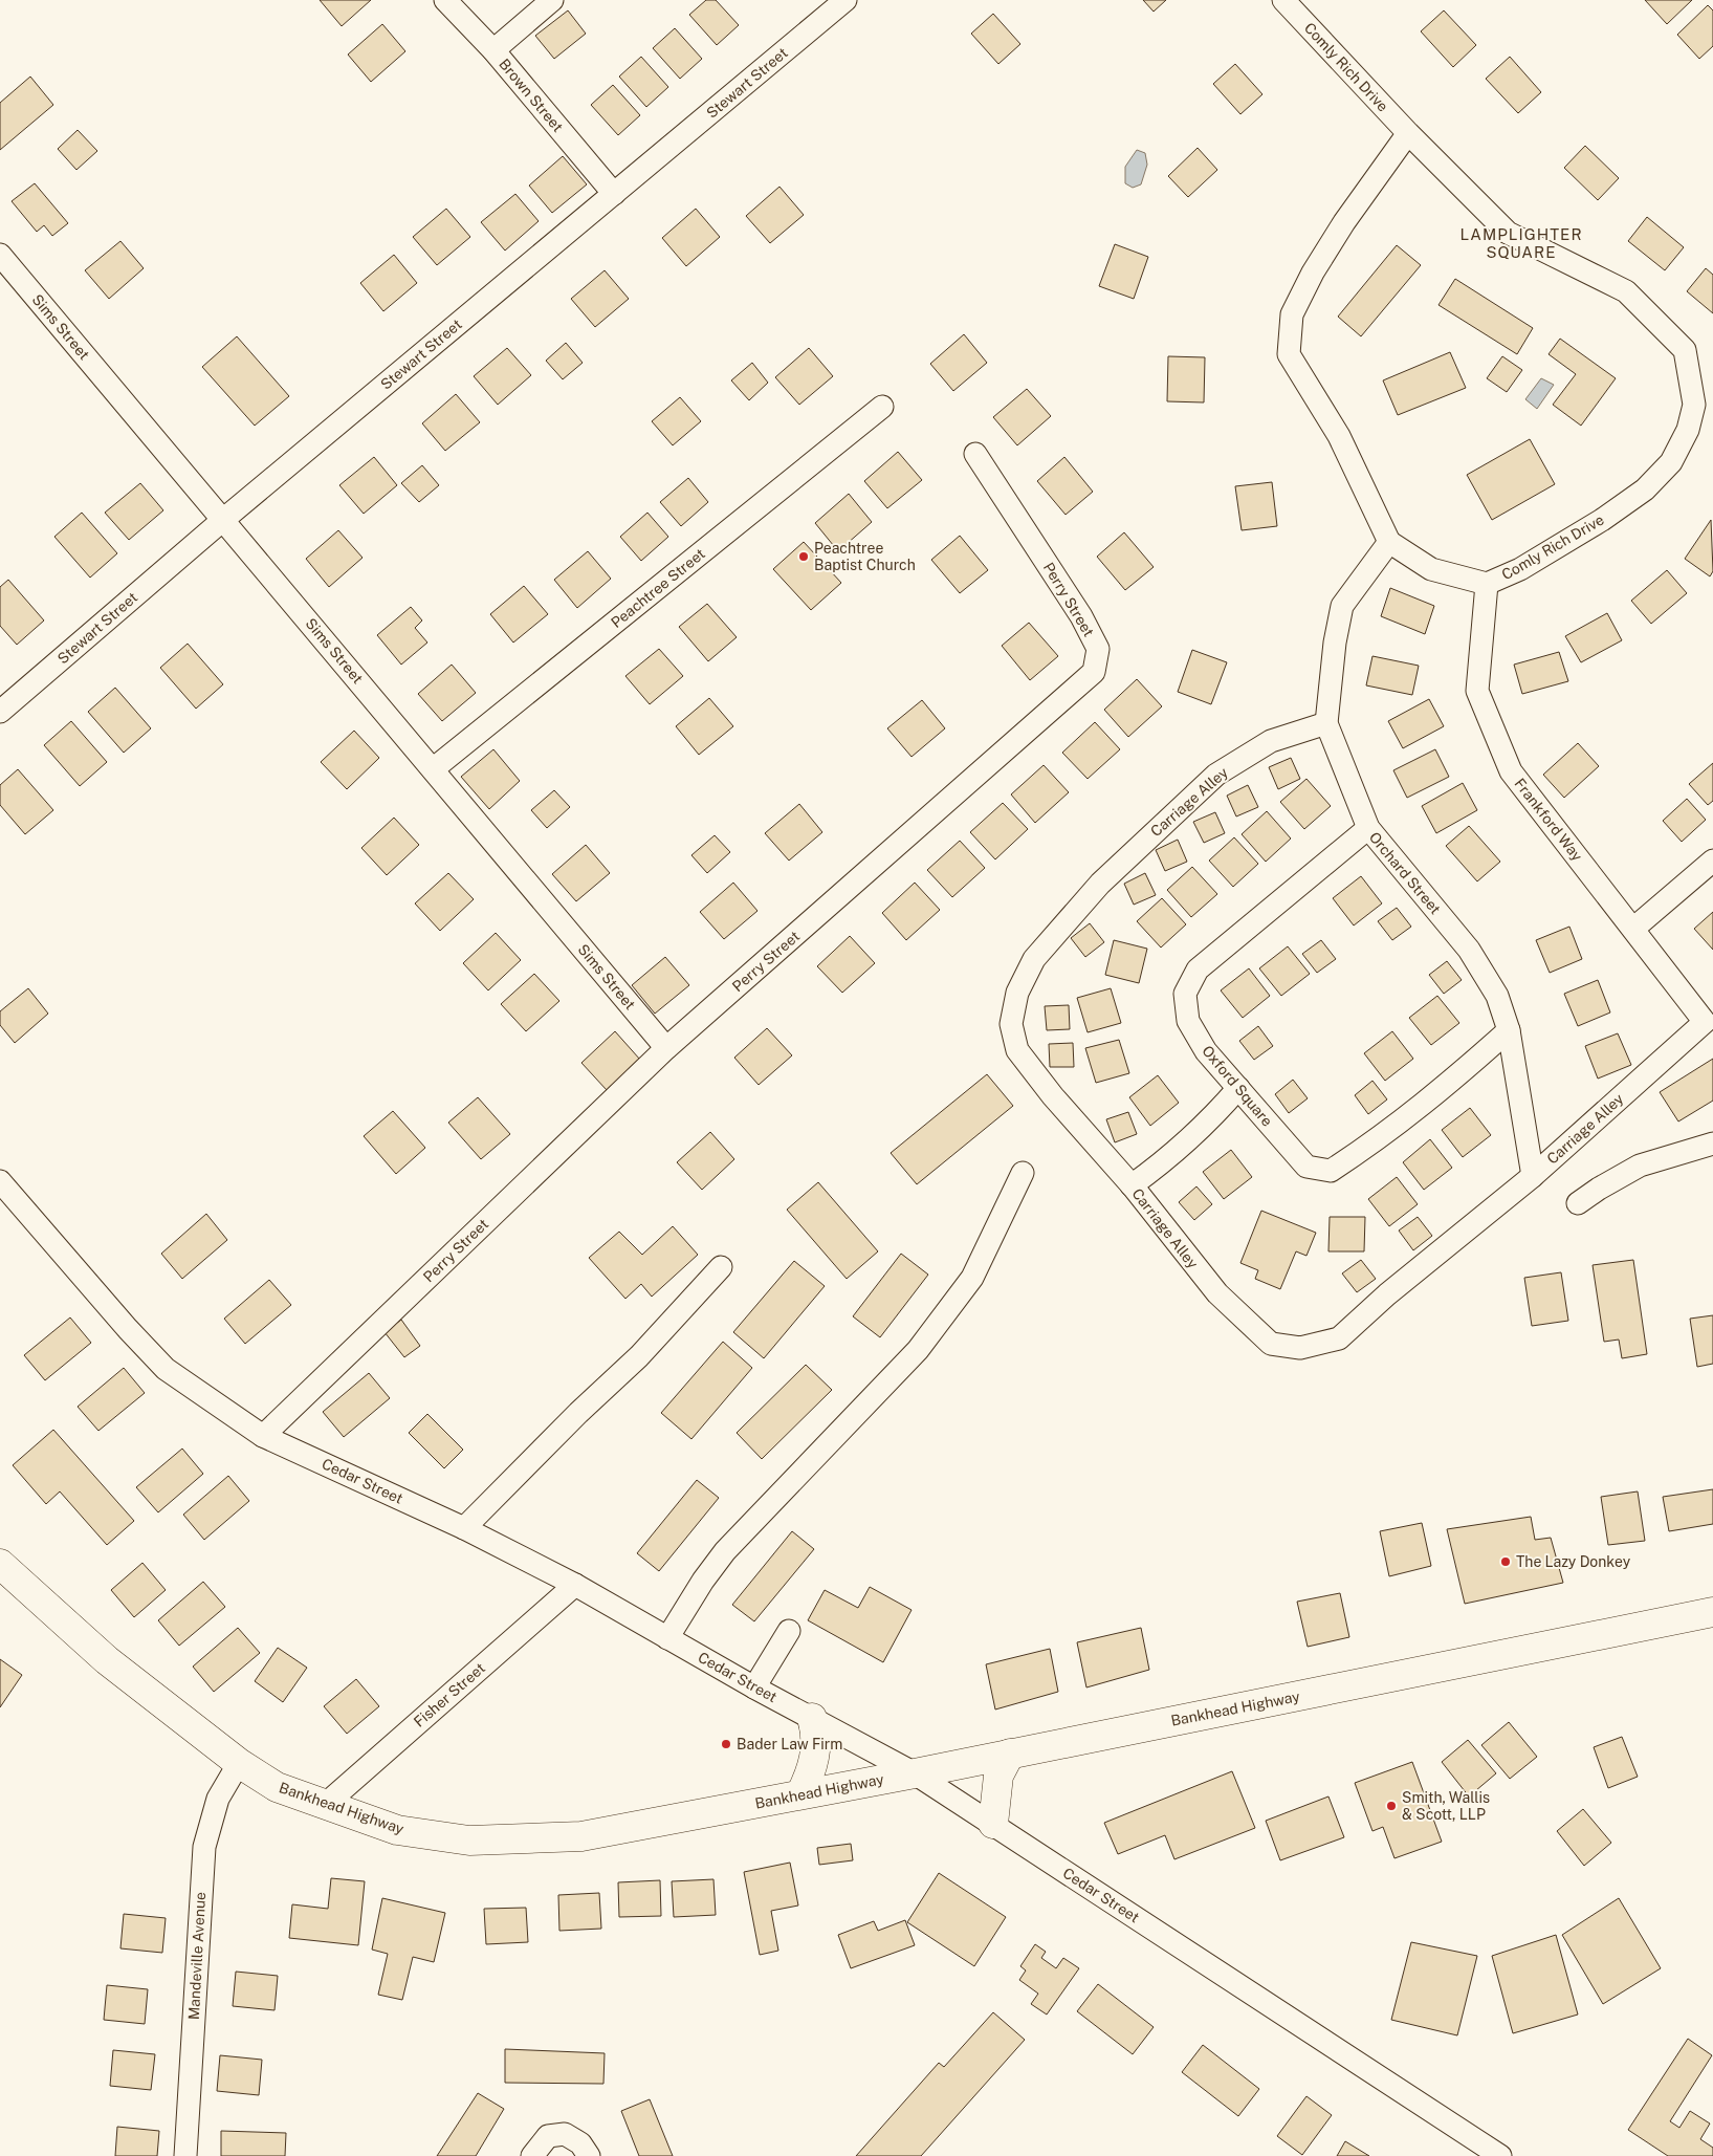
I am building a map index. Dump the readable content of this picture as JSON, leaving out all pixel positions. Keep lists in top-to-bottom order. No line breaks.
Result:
{"streets":{"main road":["Bankhead Highway"],"street":["Comly Rich Drive","Stewart Street","Brown Street","Sims Street","Peachtree Street","Perry Street","Carriage Alley","Frankford Way","Orchard Street","Oxford Square","Cedar Street","Fisher Street","Mandeville Avenue"]},"crossings":[["Comly Rich Drive","Frankford Way"],["Comly Rich Drive","Orchard Street"],["Stewart Street","Brown Street"],["Stewart Street","Sims Street"],["Sims Street","Peachtree Street"],["Sims Street","Perry Street"],["Perry Street","Cedar Street"],["Carriage Alley","Frankford Way"],["Carriage Alley","Orchard Street"],["Orchard Street","Oxford Square"],["Cedar Street","Fisher Street"],["Cedar Street","Bankhead Highway"],["Fisher Street","Bankhead Highway"],["Bankhead Highway","Mandeville Avenue"]],"districts":["LAMPLIGHTER SQUARE"],"places":["Peachtree Baptist Church","The Lazy Donkey","Bader Law Firm","Smith, Wallis & Scott, LLP"]}
